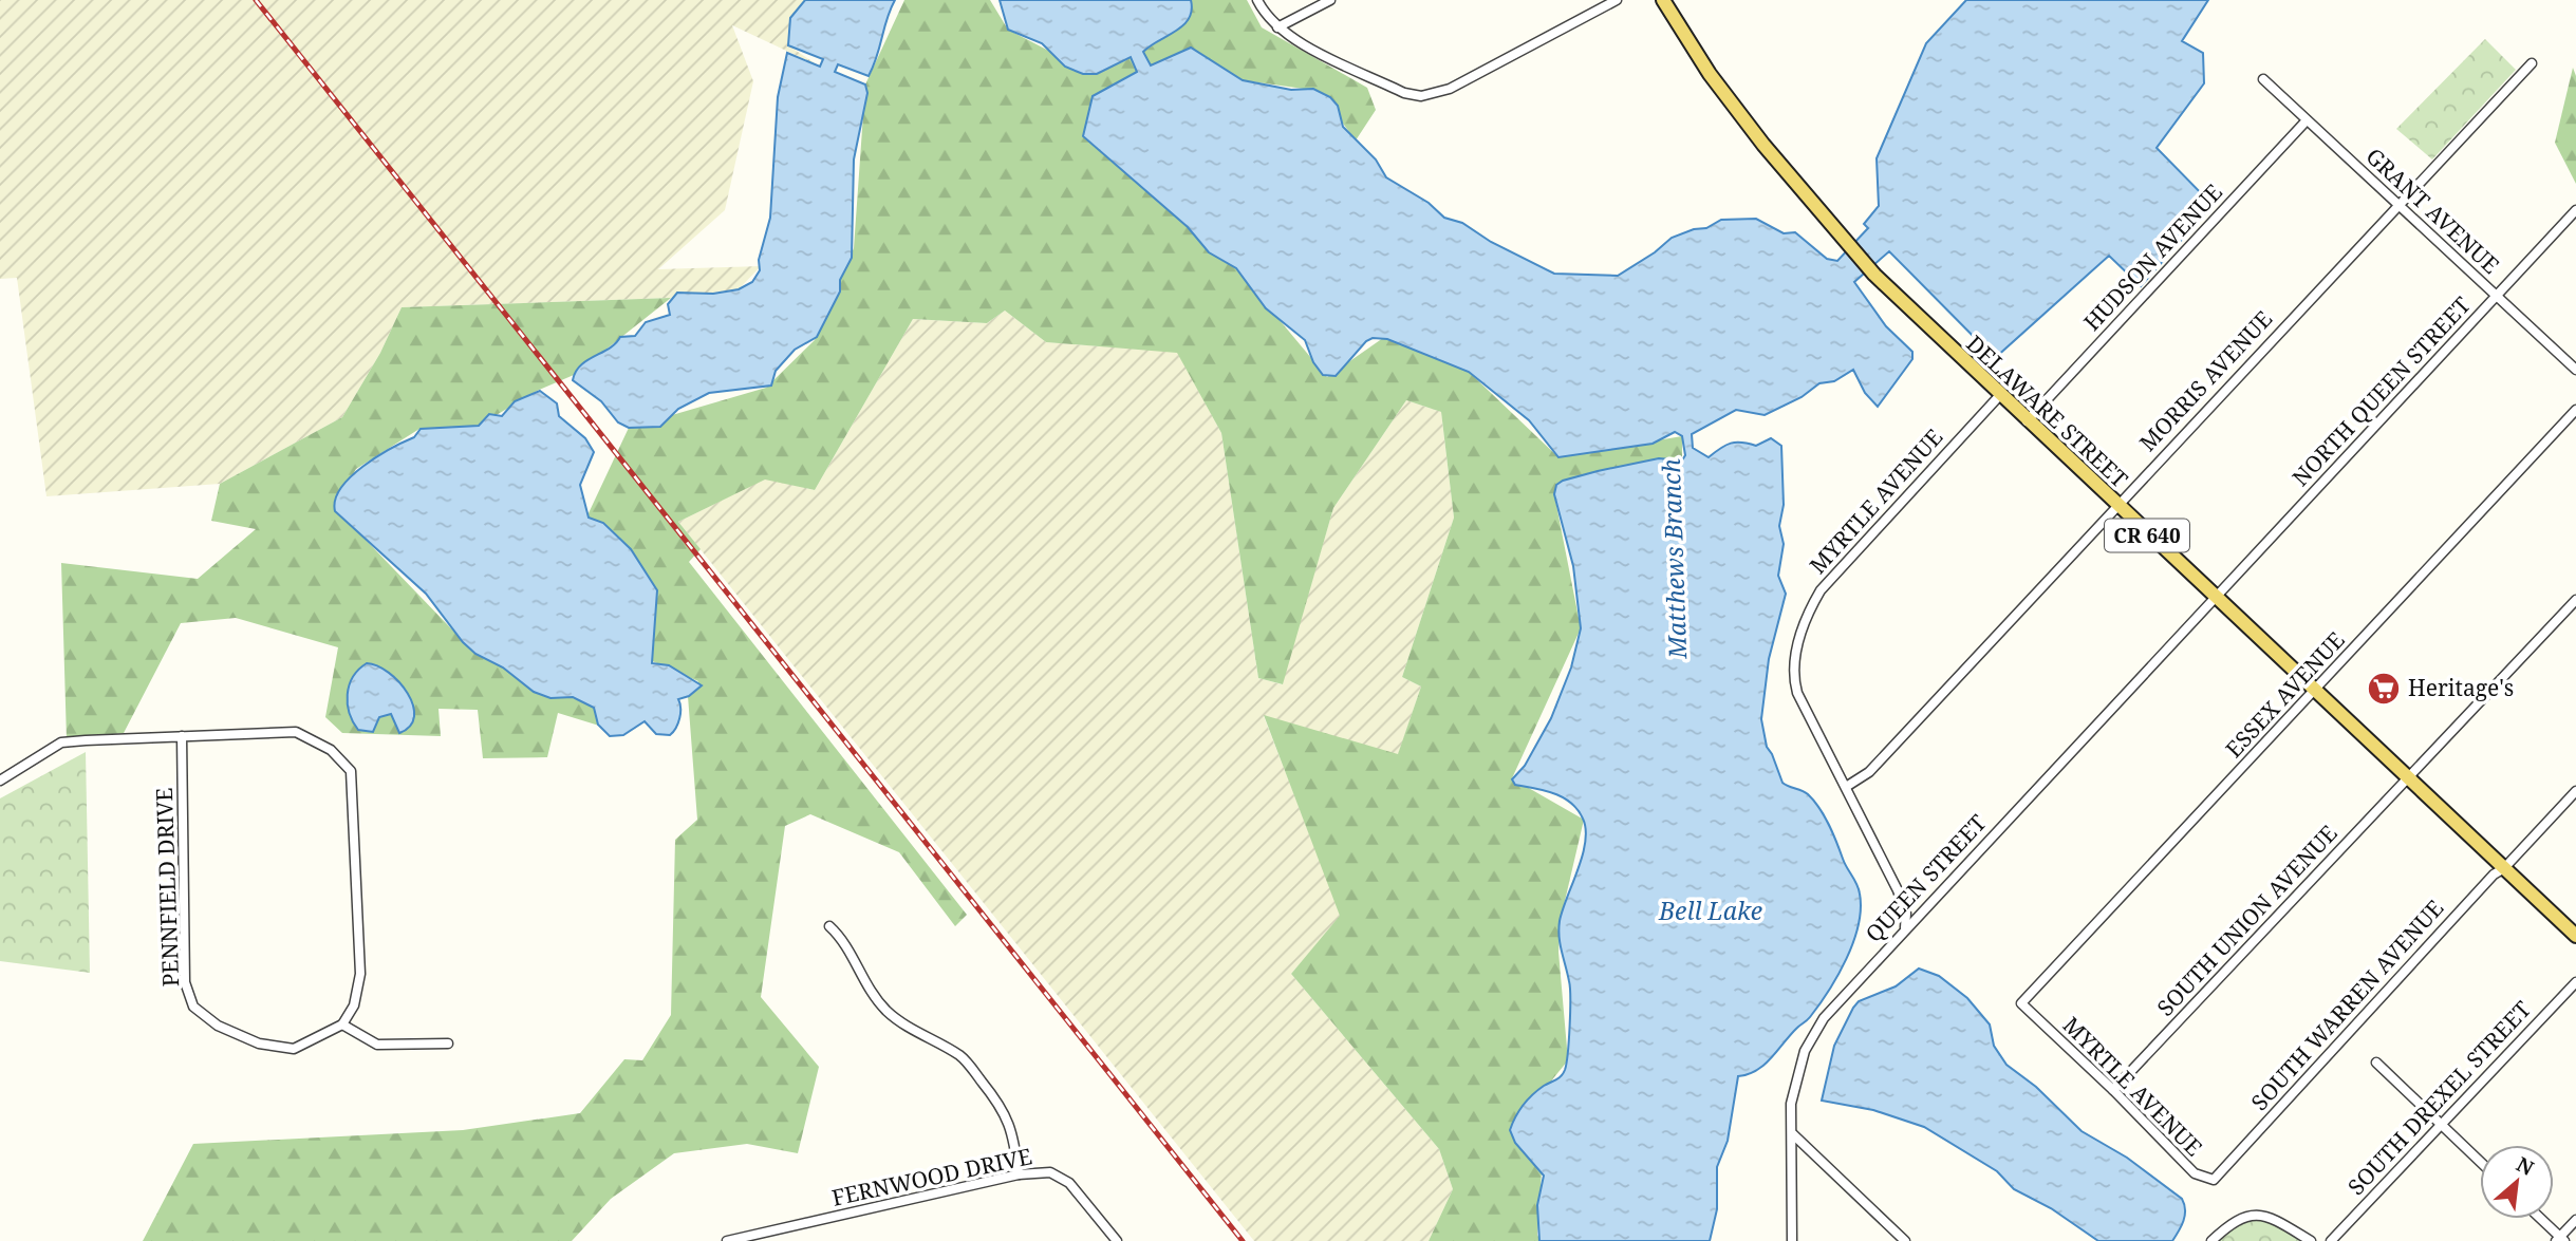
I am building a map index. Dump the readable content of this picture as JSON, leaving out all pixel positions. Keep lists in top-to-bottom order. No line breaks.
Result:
{"streets":{"main road":["DELAWARE STREET","CR 640"],"street":["GRANT AVENUE","HUDSON AVENUE","MORRIS AVENUE","NORTH QUEEN STREET","MYRTLE AVENUE","ESSEX AVENUE","QUEEN STREET","PENNFIELD DRIVE","SOUTH UNION AVENUE","SOUTH WARREN AVENUE","SOUTH DREXEL STREET","FERNWOOD DRIVE"]},"crossings":[["GRANT AVENUE","HUDSON AVENUE"],["GRANT AVENUE","MORRIS AVENUE"],["GRANT AVENUE","NORTH QUEEN STREET"],["HUDSON AVENUE","DELAWARE STREET"],["MORRIS AVENUE","DELAWARE STREET"],["MORRIS AVENUE","MYRTLE AVENUE"],["NORTH QUEEN STREET","DELAWARE STREET"],["NORTH QUEEN STREET","QUEEN STREET"],["DELAWARE STREET","MYRTLE AVENUE"],["DELAWARE STREET","ESSEX AVENUE"],["DELAWARE STREET","QUEEN STREET"],["DELAWARE STREET","SOUTH UNION AVENUE"],["DELAWARE STREET","SOUTH WARREN AVENUE"],["MYRTLE AVENUE","ESSEX AVENUE"],["MYRTLE AVENUE","QUEEN STREET"],["MYRTLE AVENUE","SOUTH UNION AVENUE"],["MYRTLE AVENUE","SOUTH WARREN AVENUE"]],"water":["Matthews Branch","Bell Lake"],"places":{"supermarket":["Heritage's"]},"north":"top right"}
